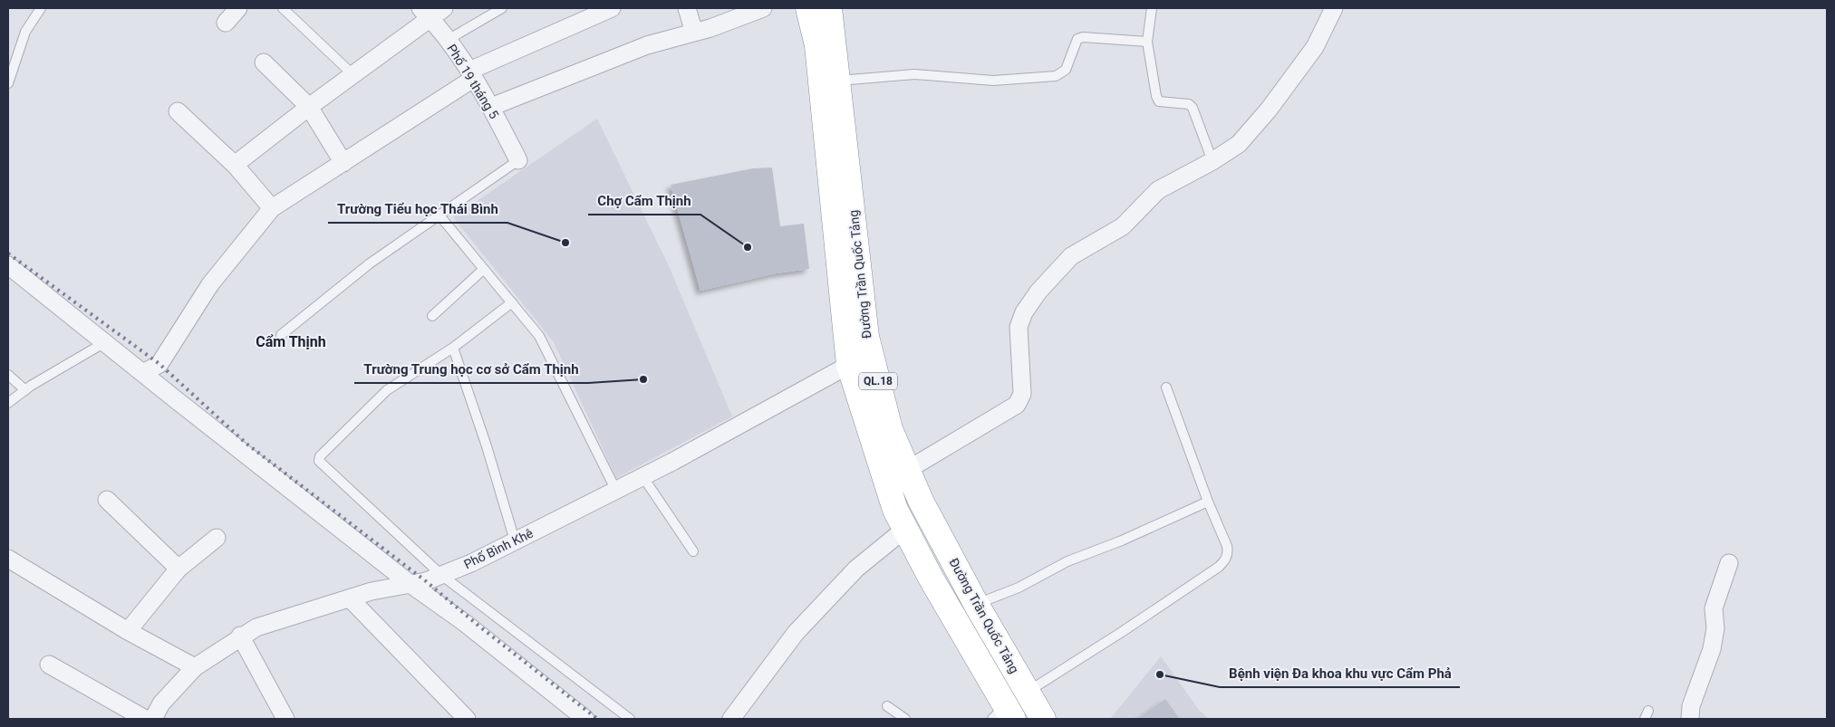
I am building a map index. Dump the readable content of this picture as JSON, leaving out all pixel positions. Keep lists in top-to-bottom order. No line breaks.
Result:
{"streets":{"highway":["Đường Trần Quốc Tảng","QL.18"],"street":["Phố 19 tháng 5","Phố Bình Khê"]},"crossings":[["Đường Trần Quốc Tảng","Phố Bình Khê"]],"districts":["Cẩm Thịnh"],"places":["Trường Tiểu học Thái Bình","Chợ Cẩm Thịnh","Trường Trung học cơ sở Cẩm Thịnh","Bệnh viện Đa khoa khu vực Cẩm Phả"]}
